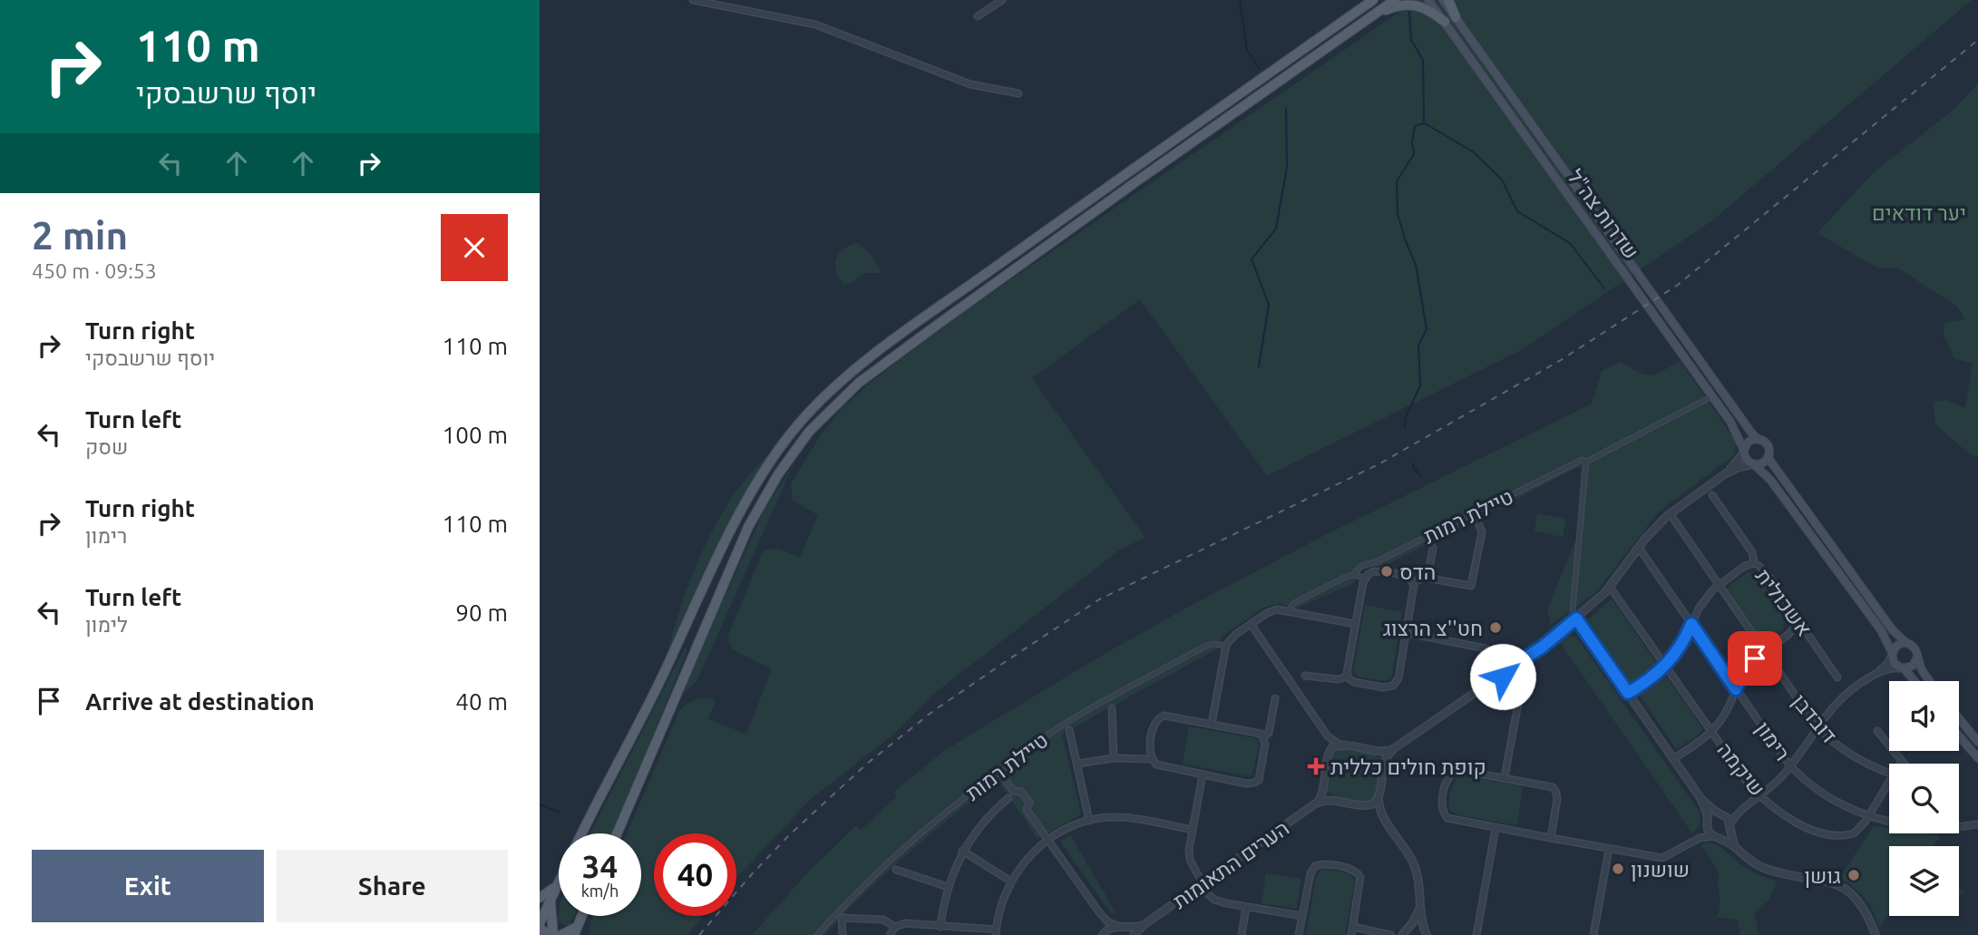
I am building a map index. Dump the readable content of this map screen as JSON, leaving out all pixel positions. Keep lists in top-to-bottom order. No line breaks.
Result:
{"streets":{"main road":["שדרות צה\"ל"],"street":["טיילת רמות","אשכולית","דובדבן","רימון","שיקמה","הערים התאומות"]},"crossings":[["שדרות צה\"ל","טיילת רמות"],["רימון","שיקמה"]],"parks":["יער דודאים"],"places":{"other":["הדס","חט''צ הרצוג","שושנון","גושן"],"health":["קופת חולים כללית"]},"page":{"turn":["110 m","יוסף שרשבסקי"],"heading":["2 min","450 m · 09:53"],"list":[{"name":"Turn right","note":"יוסף שרשבסקי","value":"110 m"},{"name":"Turn left","note":"שסק","value":"100 m"},{"name":"Turn right","note":"רימון","value":"110 m"},{"name":"Turn left","note":"לימון","value":"90 m"},{"name":"Arrive at destination","value":"40 m"}],"speed":"34 km/h","limit":"40","buttons":["Exit","Share"]}}
